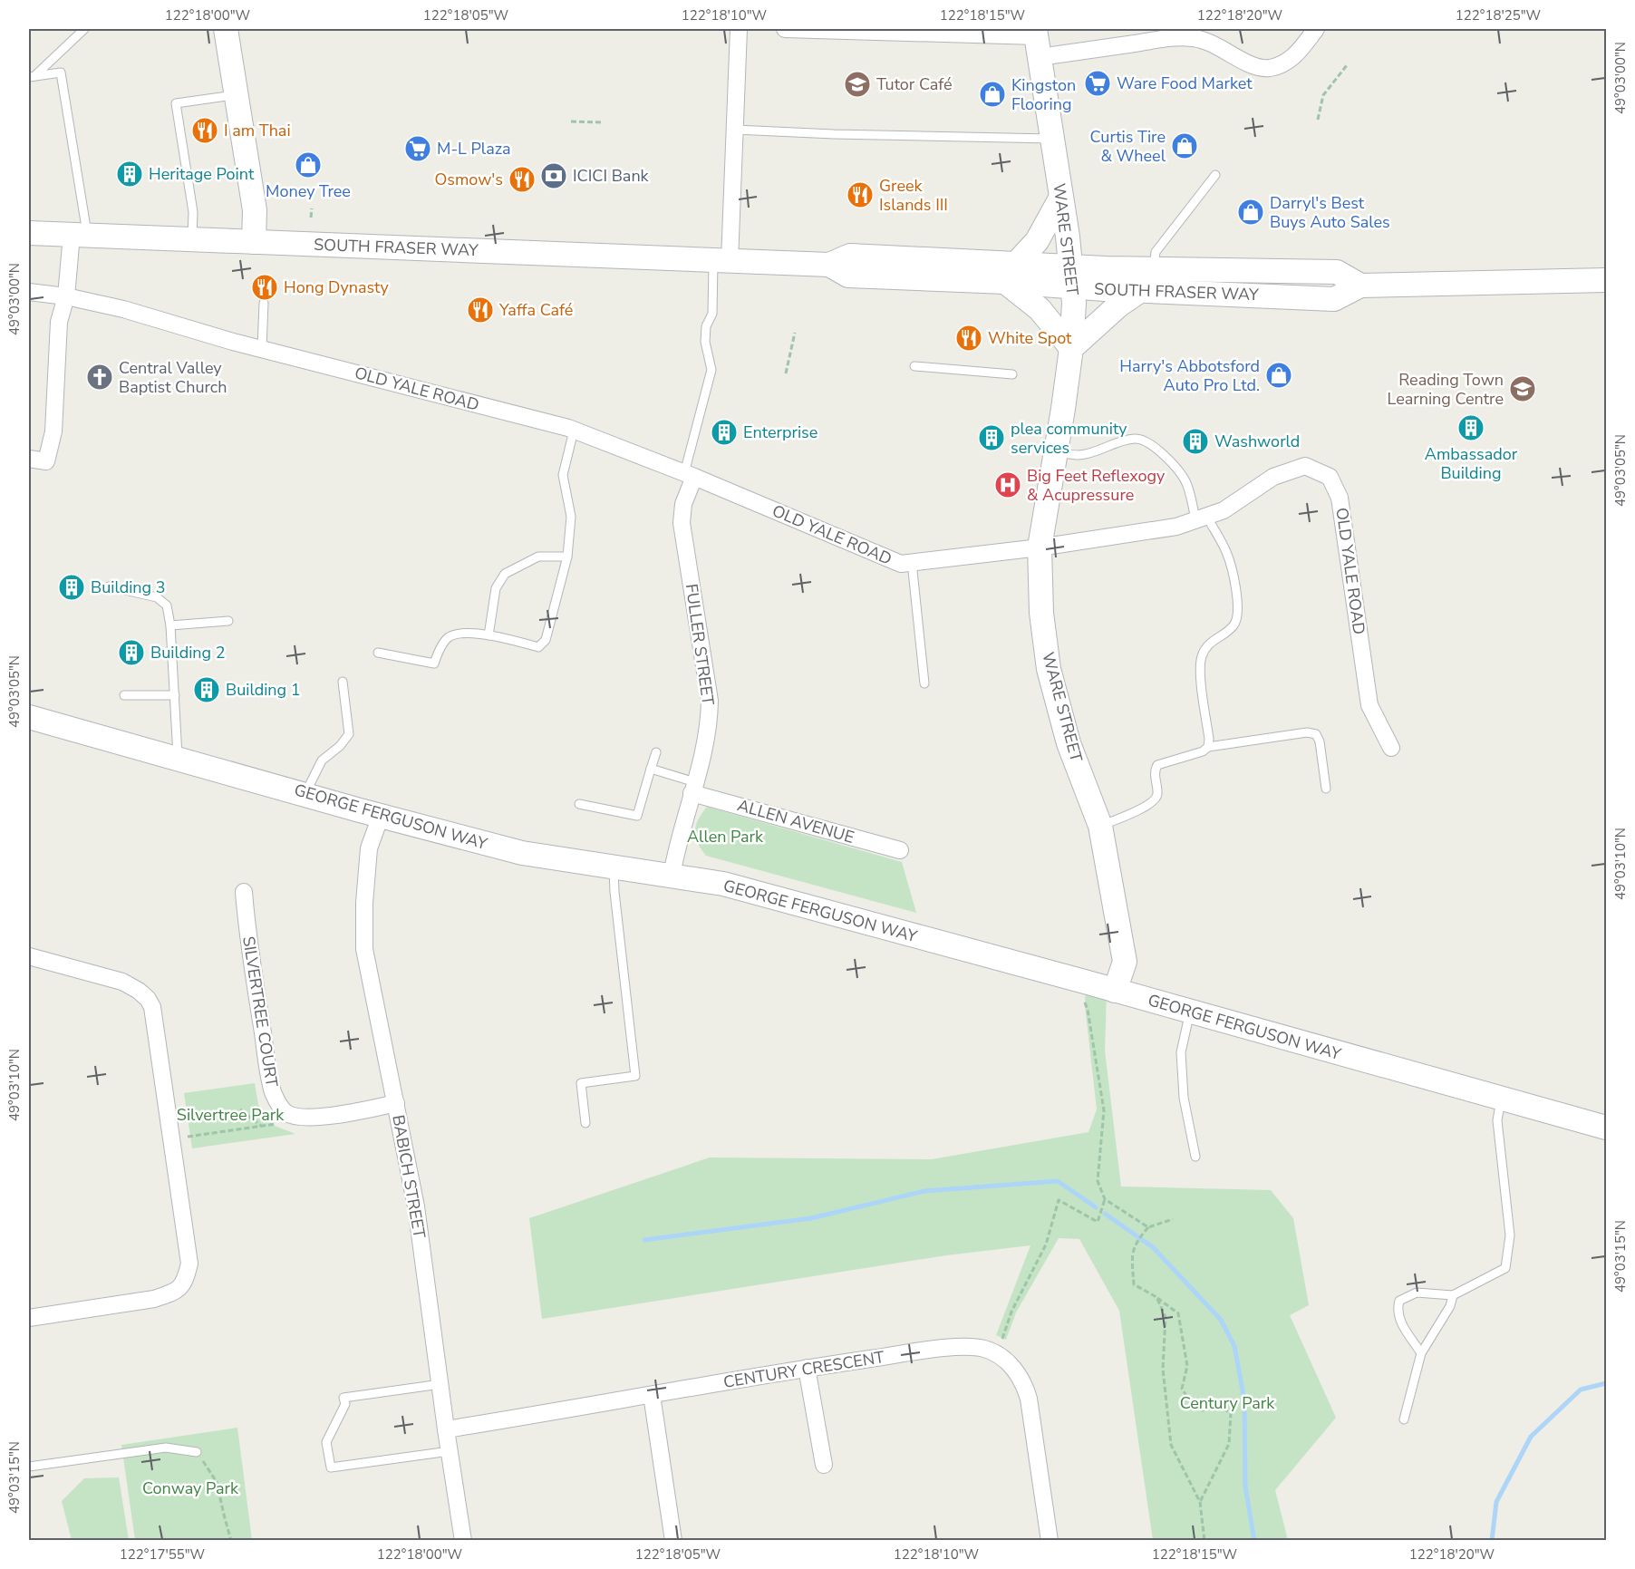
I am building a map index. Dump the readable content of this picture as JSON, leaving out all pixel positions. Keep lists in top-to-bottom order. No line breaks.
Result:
{"streets":{"main road":["WARE STREET","SOUTH FRASER WAY","GEORGE FERGUSON WAY"],"street":["OLD YALE ROAD","FULLER STREET","ALLEN AVENUE","SILVERTREE COURT","BABICH STREET","CENTURY CRESCENT"]},"crossings":[["WARE STREET","SOUTH FRASER WAY"],["WARE STREET","OLD YALE ROAD"],["WARE STREET","GEORGE FERGUSON WAY"],["OLD YALE ROAD","FULLER STREET"],["FULLER STREET","GEORGE FERGUSON WAY"],["FULLER STREET","ALLEN AVENUE"],["GEORGE FERGUSON WAY","BABICH STREET"],["BABICH STREET","CENTURY CRESCENT"]],"parks":["Allen Park","Silvertree Park","Century Park","Conway Park"],"places":{"supermarket":["Ware Food Market","M-L Plaza"],"school or university":["Tutor Café","Reading Town Learning Centre"],"shop":["Kingston Flooring","Curtis Tire & Wheel","Money Tree","Darryl's Best Buys Auto Sales","Harry's Abbotsford Auto Pro Ltd."],"restaurant":["I am Thai","Osmow's","Greek Islands III","Hong Dynasty","Yaffa Café","White Spot"],"building":["Heritage Point","Ambassador Building","Enterprise","plea community services","Washworld","Building 3","Building 2","Building 1"],"bank":["ICICI Bank"],"church":["Central Valley Baptist Church"],"hospital":["Big Feet Reflexogy & Acupressure"]},"coordinates":["122°18'00\"W","122°18'05\"W","122°18'10\"W","122°18'15\"W","122°18'20\"W","122°18'25\"W","49°03'00\"N","49°03'05\"N","49°03'10\"N","49°03'15\"N","122°17'55\"W"]}
